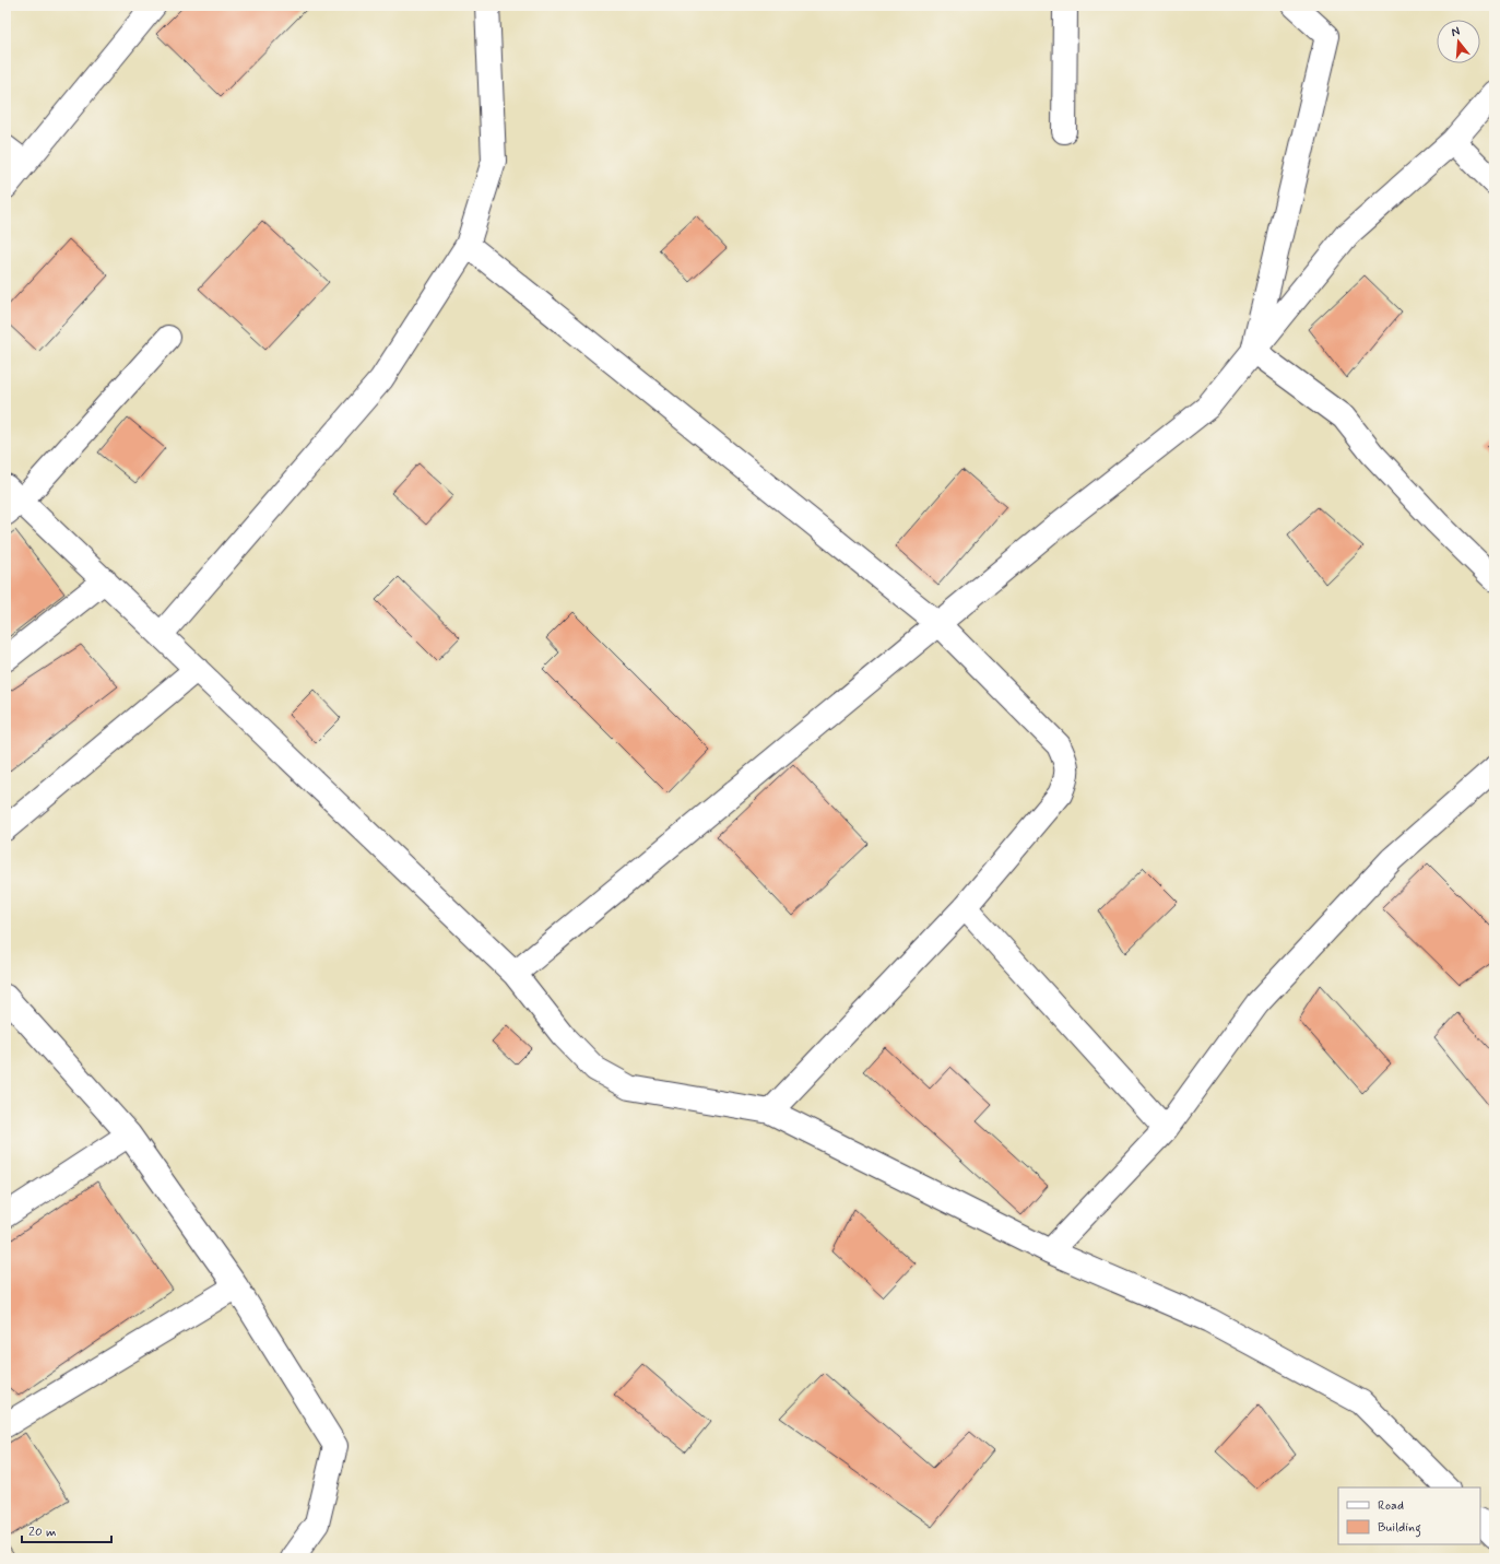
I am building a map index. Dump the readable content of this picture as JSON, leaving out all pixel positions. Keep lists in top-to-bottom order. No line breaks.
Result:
{"legend":["Road","Building"],"scale_bar":"20 m","north":"top"}
